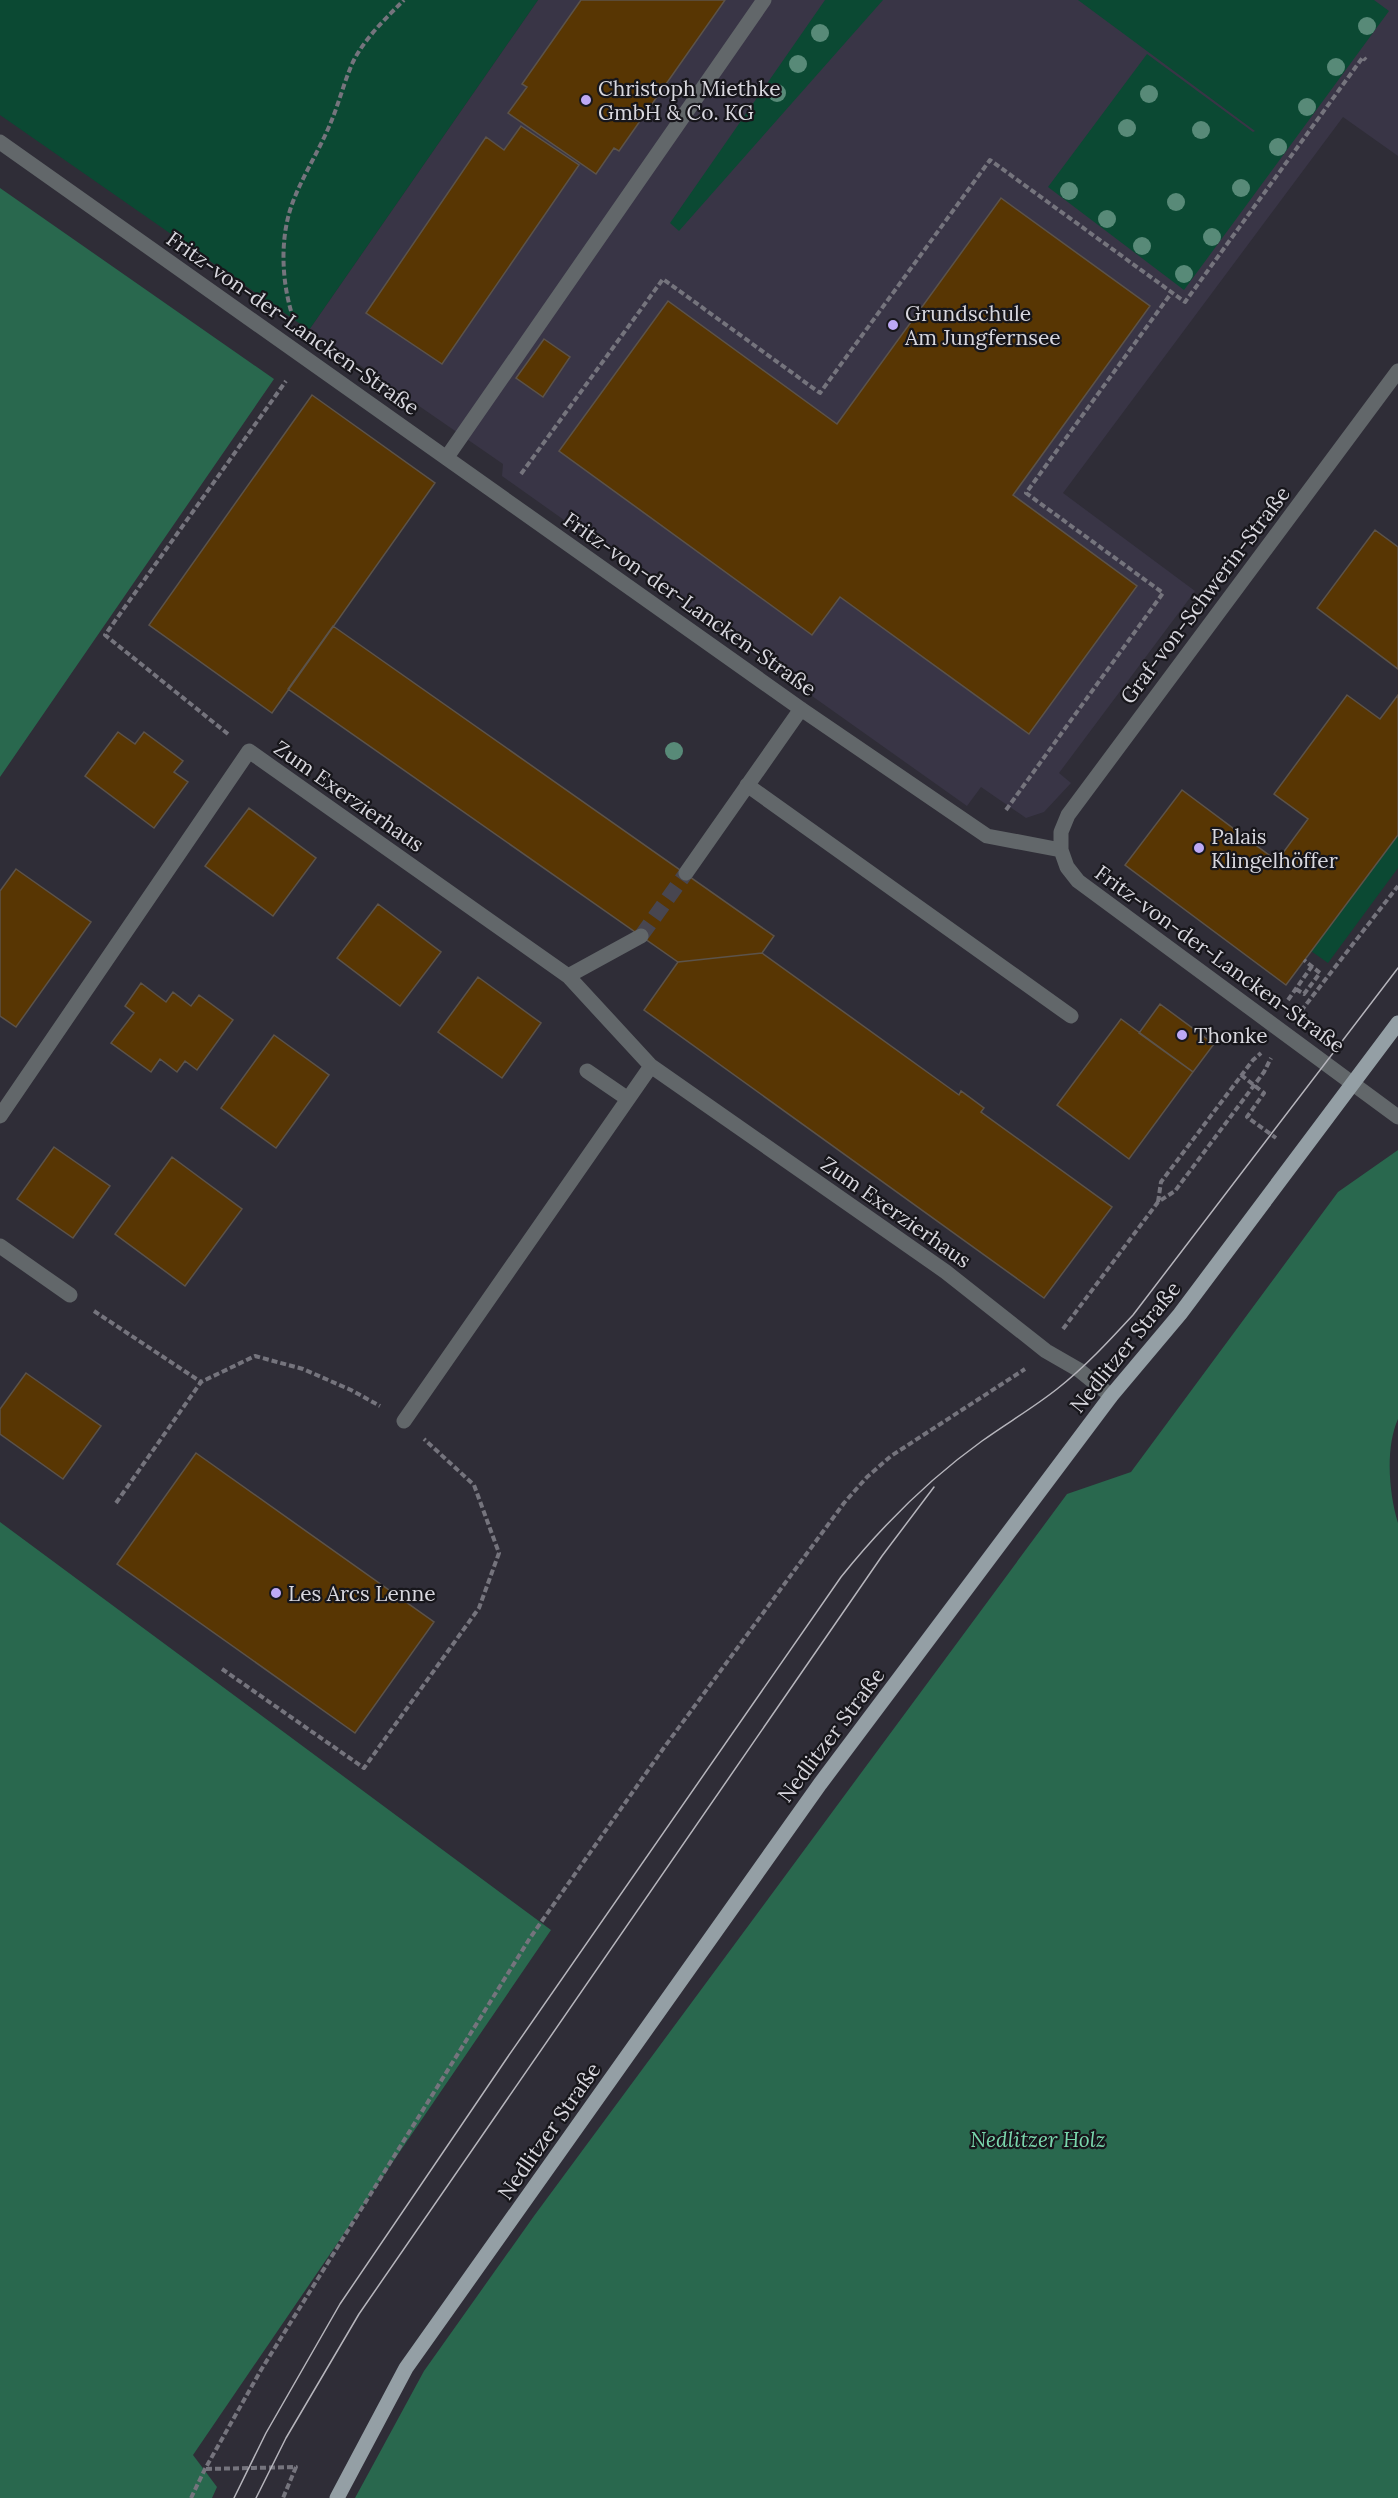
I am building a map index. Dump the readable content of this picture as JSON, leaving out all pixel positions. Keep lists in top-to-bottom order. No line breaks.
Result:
{"streets":{"main road":["Nedlitzer Straße"],"street":["Fritz-von-der-Lancken-Straße","Graf-von-Schwerin-Straße","Zum Exerzierhaus"]},"crossings":[["Fritz-von-der-Lancken-Straße","Graf-von-Schwerin-Straße"],["Fritz-von-der-Lancken-Straße","Nedlitzer Straße"],["Zum Exerzierhaus","Nedlitzer Straße"]],"parks":["Nedlitzer Holz"],"places":["Christoph Miethke GmbH & Co. KG","Grundschule Am Jungfernsee","Palais Klingelhöffer","Thonke","Les Arcs Lenne"]}
